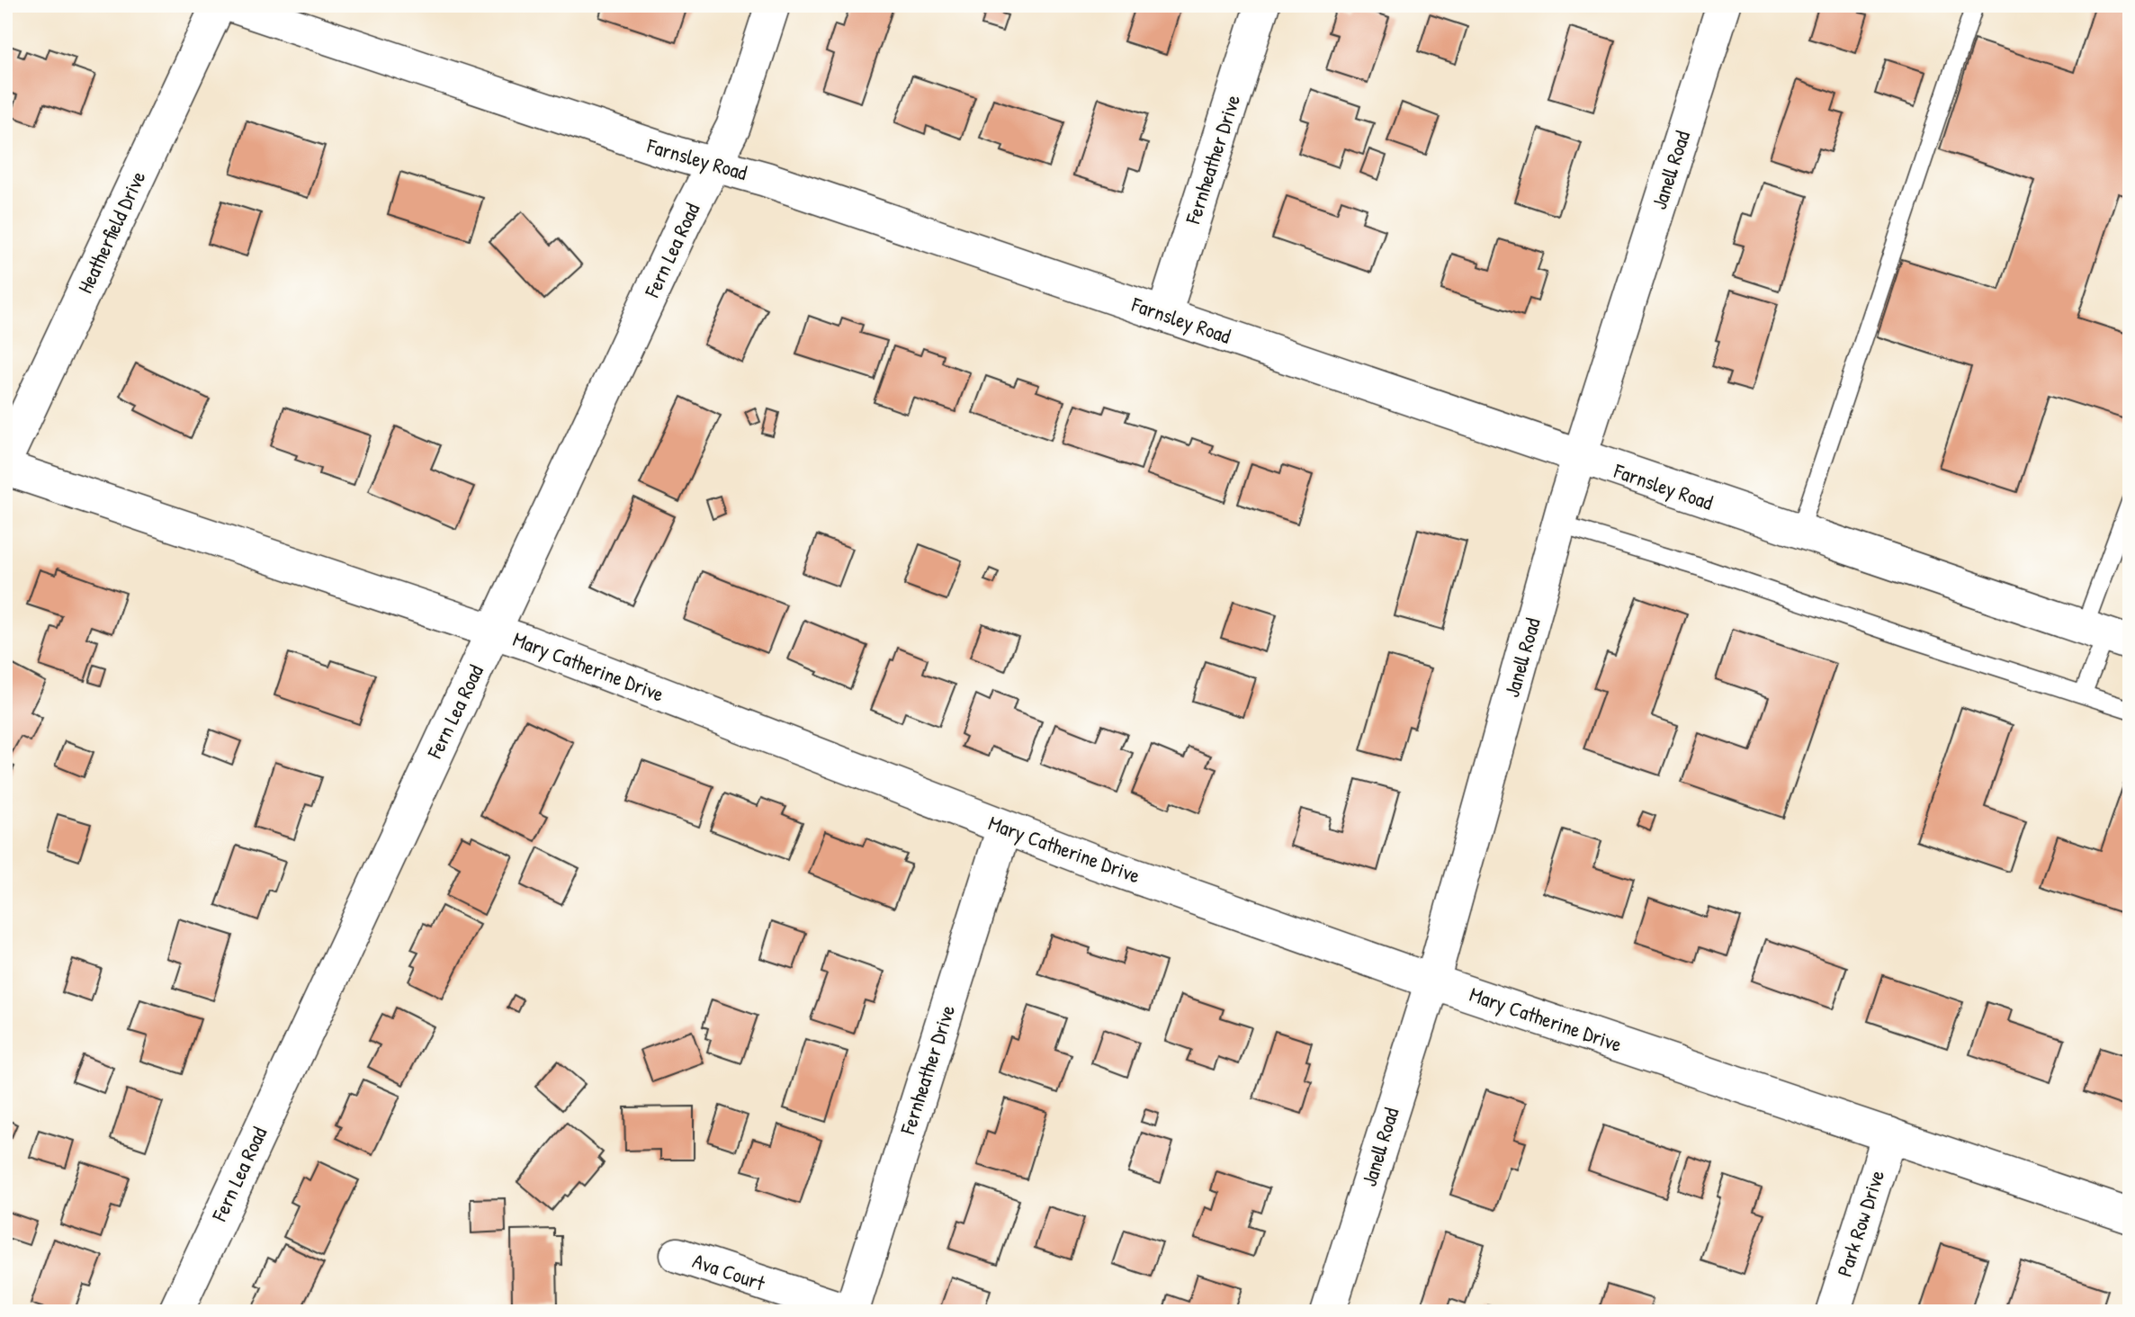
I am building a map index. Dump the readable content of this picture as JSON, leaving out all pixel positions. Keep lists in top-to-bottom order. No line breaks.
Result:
{"streets":{"street":["Farnsley Road","Fernheather Drive","Janell Road","Heatherfield Drive","Fern Lea Road","Mary Catherine Drive","Park Row Drive","Ava Court"]},"crossings":[["Farnsley Road","Fernheather Drive"],["Farnsley Road","Janell Road"],["Farnsley Road","Fern Lea Road"],["Fernheather Drive","Mary Catherine Drive"],["Fernheather Drive","Ava Court"],["Janell Road","Mary Catherine Drive"],["Fern Lea Road","Mary Catherine Drive"],["Mary Catherine Drive","Park Row Drive"]]}
